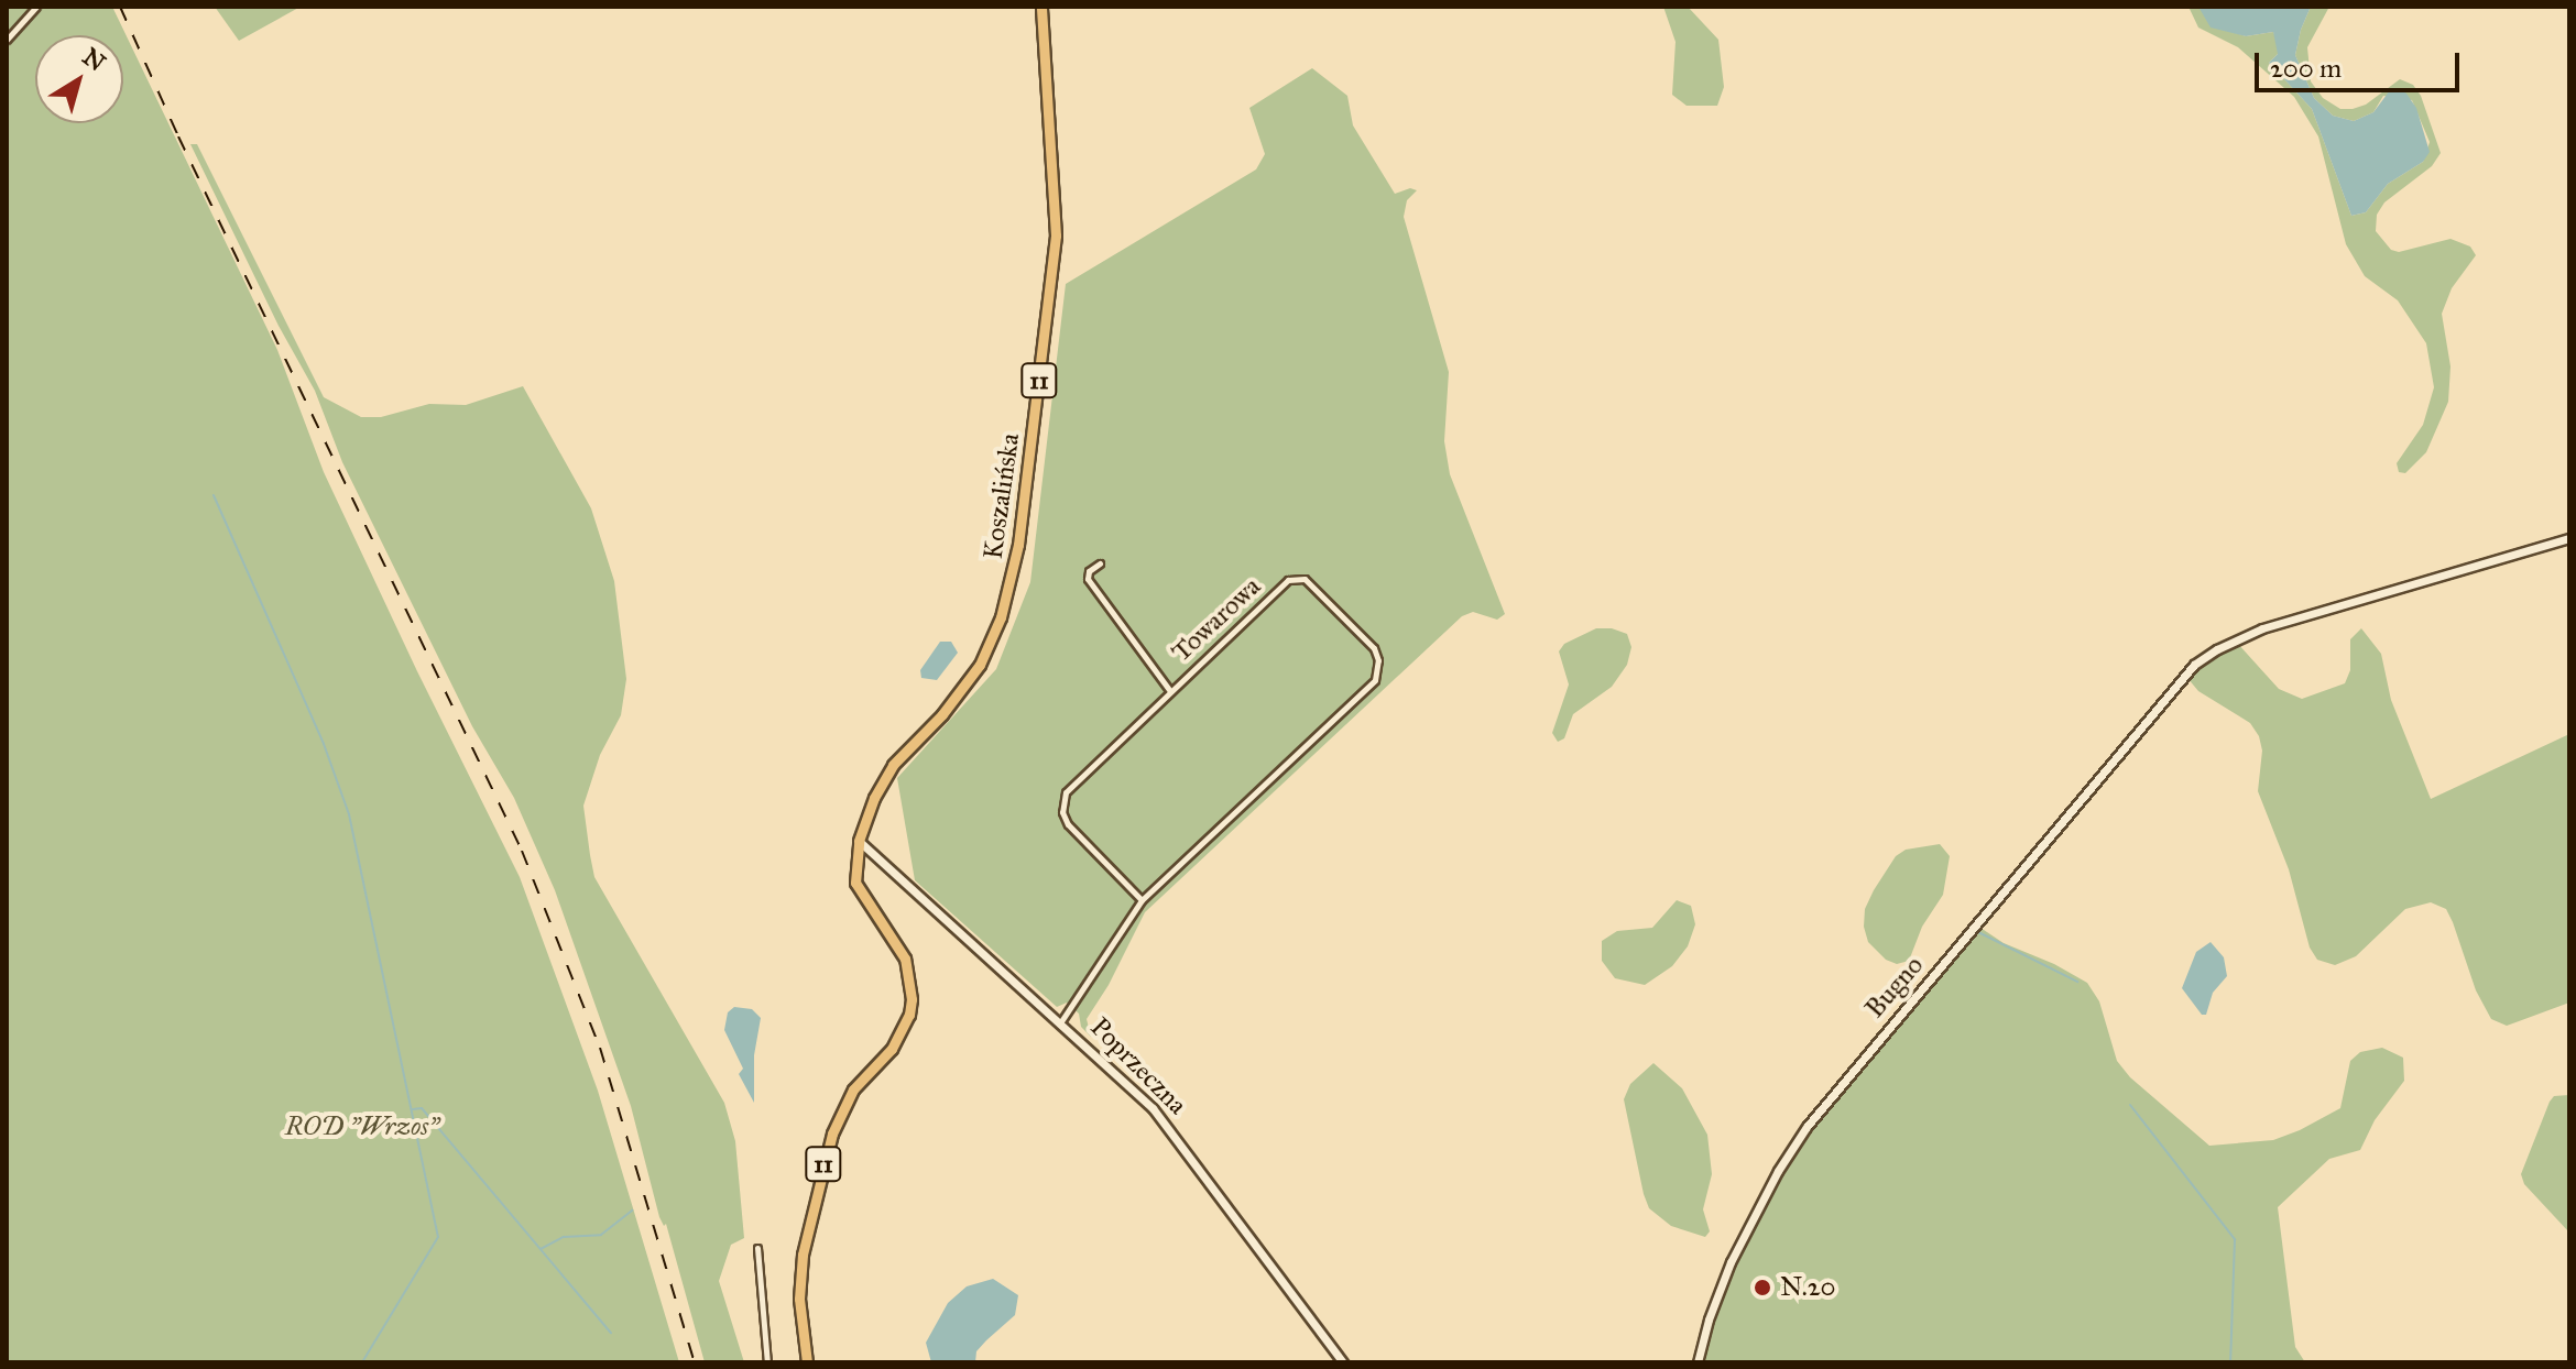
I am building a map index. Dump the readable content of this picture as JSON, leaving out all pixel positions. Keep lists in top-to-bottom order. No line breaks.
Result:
{"streets":{"highway":["11","Koszalińska"],"street":["Towarowa","Bugno","Poprzeczna"]},"crossings":[["11","Koszalińska"],["11","Poprzeczna"],["Koszalińska","Poprzeczna"]],"parks":["ROD \"Wrzos\""],"places":["N.20"],"scale_bar":"200 m","north":"top right"}
